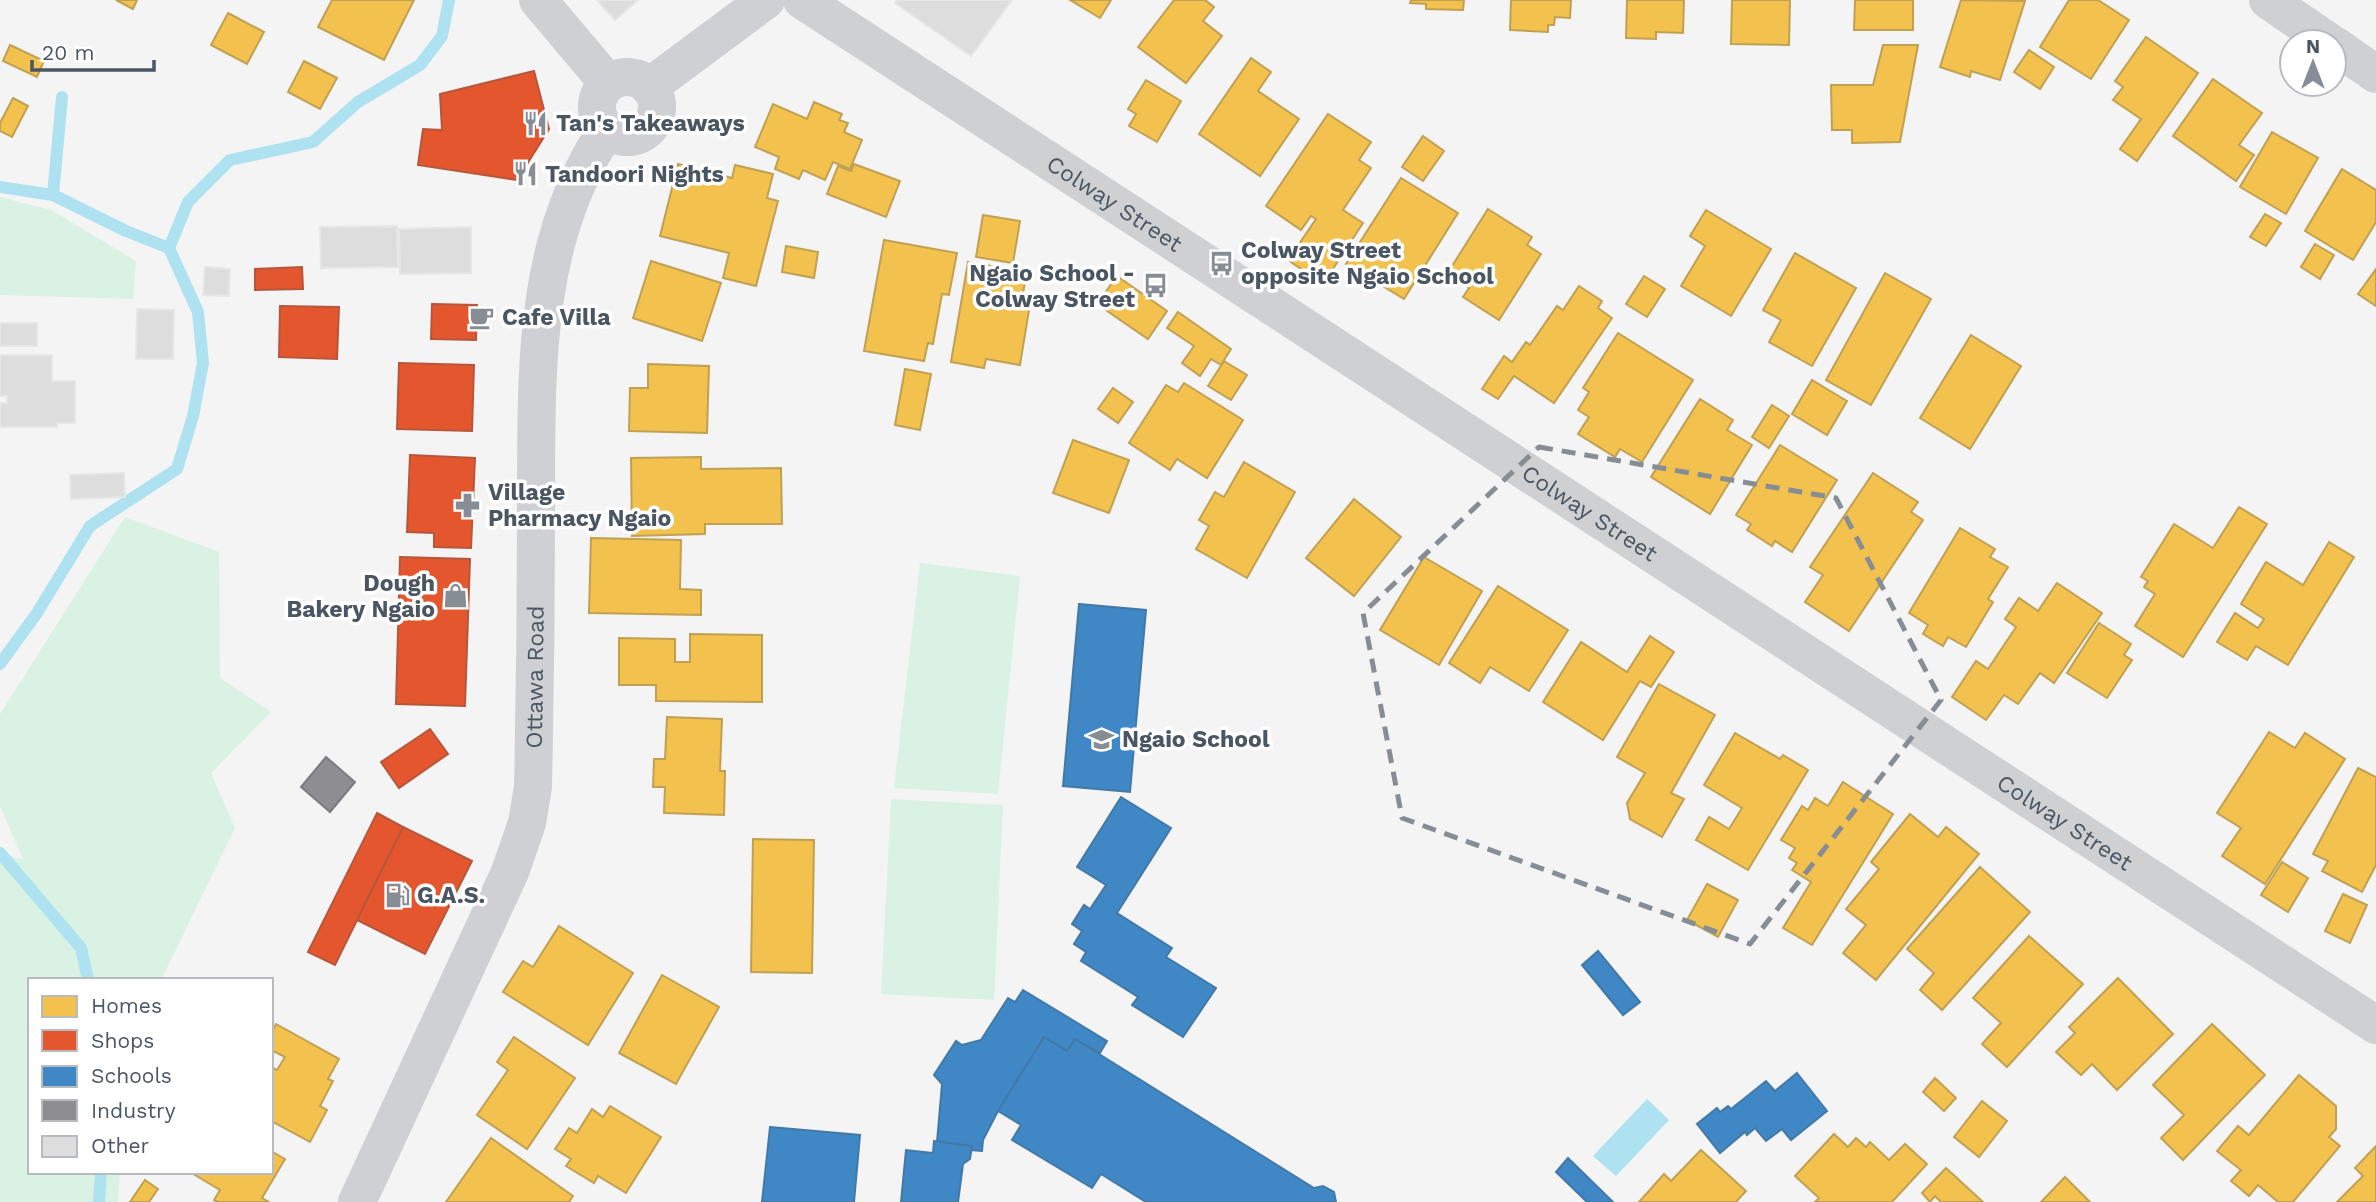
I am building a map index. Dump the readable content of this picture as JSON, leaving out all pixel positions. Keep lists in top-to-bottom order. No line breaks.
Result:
{"streets":{"main road":["Ottawa Road"],"street":["Colway Street"]},"places":{"restaurant":["Tan's Takeaways","Tandoori Nights"],"bus stop":["Colway Street opposite Ngaio School","Ngaio School - Colway Street"],"cafe":["Cafe Villa"],"pharmacy":["Village Pharmacy Ngaio"],"shop":["Dough Bakery Ngaio"],"school or university":["Ngaio School"],"fuel station":["G.A.S."]},"legend":["Homes","Shops","Schools","Industry","Other"],"scale_bar":"20 m","north":"top"}
